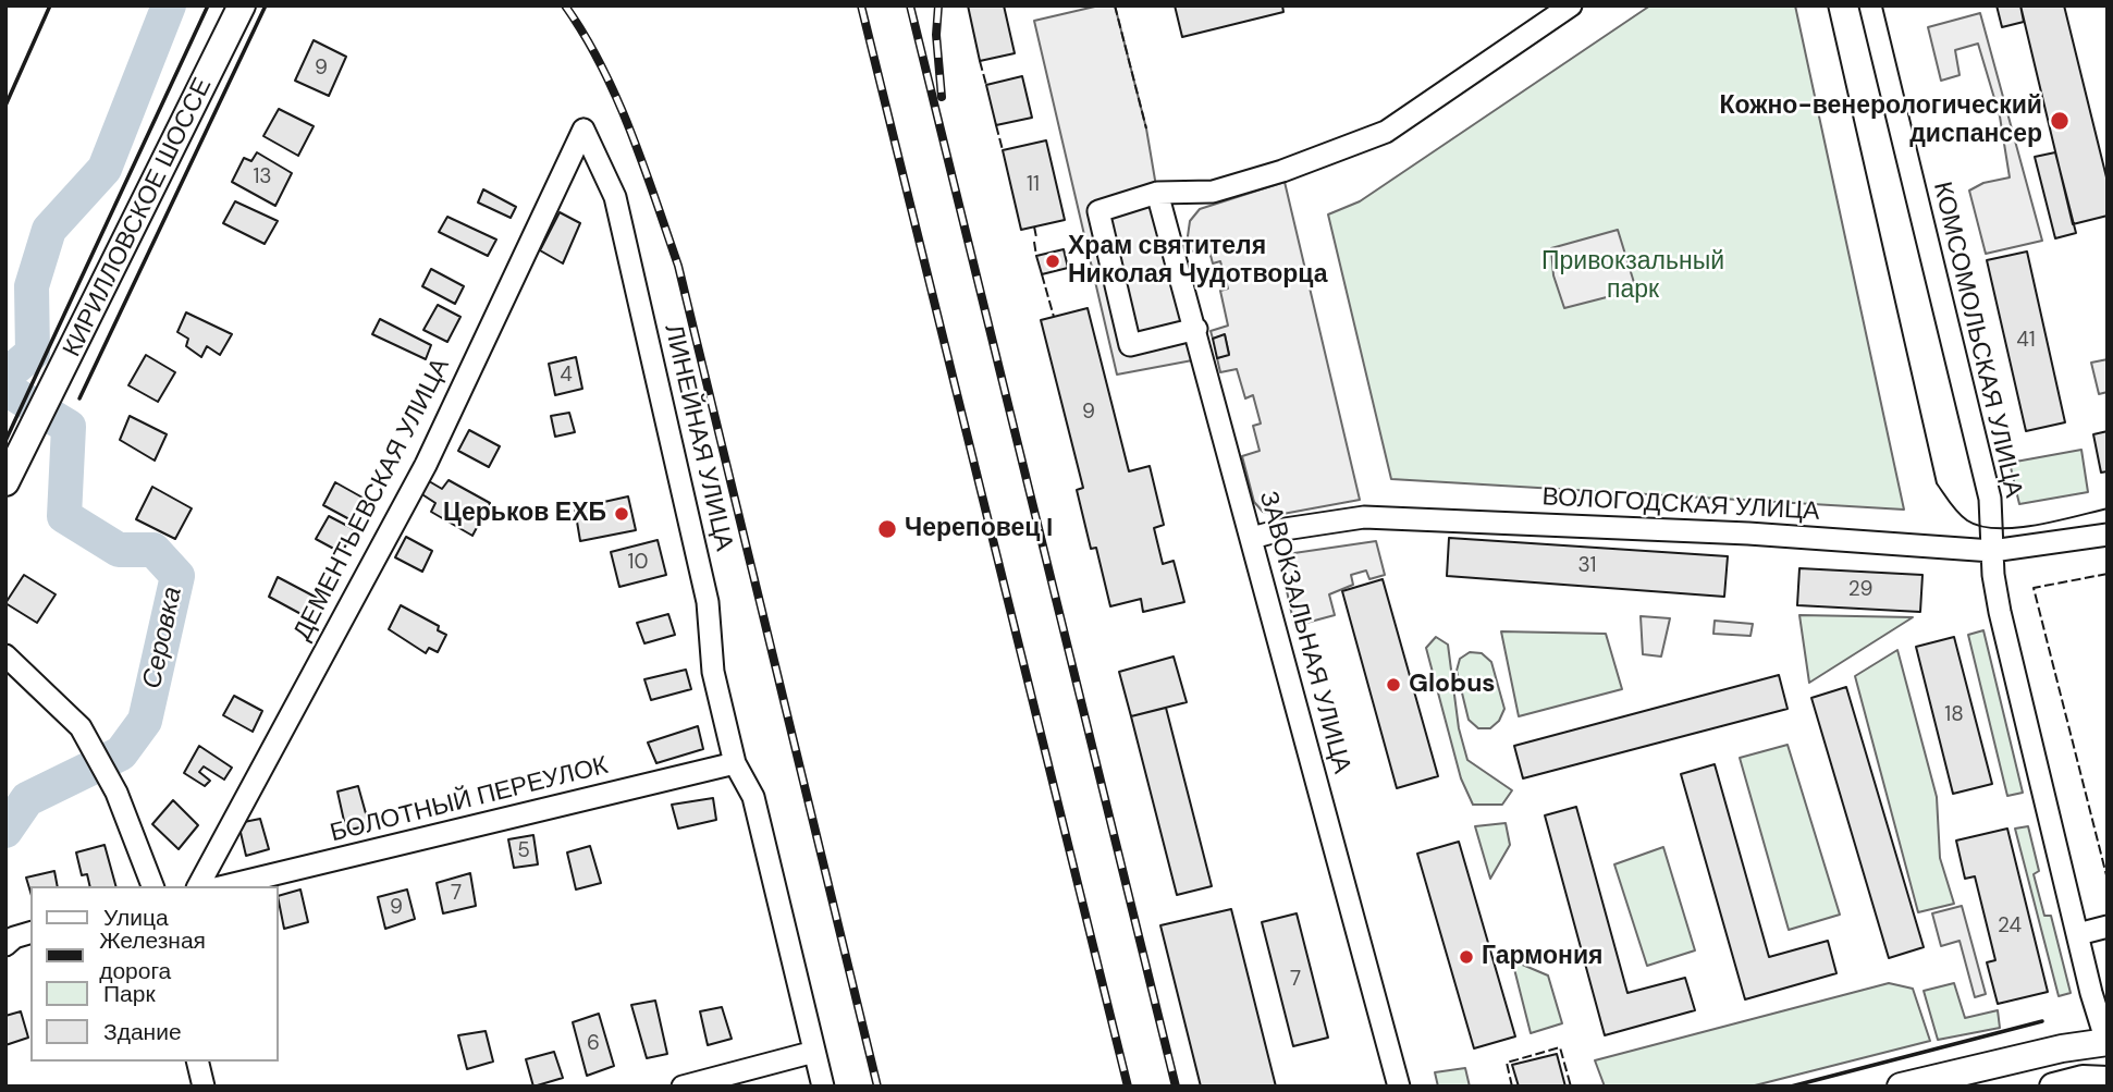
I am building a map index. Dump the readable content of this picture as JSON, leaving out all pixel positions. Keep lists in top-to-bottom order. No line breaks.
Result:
{"streets":{"main road":["КИРИЛЛОВСКОЕ ШОССЕ"],"street":["КОМСОМОЛЬСКАЯ УЛИЦА","ЛИНЕЙНАЯ УЛИЦА","ДЕМЕНТЬЕВСКАЯ УЛИЦА","ВОЛОГОДСКАЯ УЛИЦА","ЗАВОКЗАЛЬНАЯ УЛИЦА","БОЛОТНЫЙ ПЕРЕУЛОК"]},"crossings":[["КОМСОМОЛЬСКАЯ УЛИЦА","ВОЛОГОДСКАЯ УЛИЦА"],["ЛИНЕЙНАЯ УЛИЦА","ДЕМЕНТЬЕВСКАЯ УЛИЦА"],["ЛИНЕЙНАЯ УЛИЦА","БОЛОТНЫЙ ПЕРЕУЛОК"],["ВОЛОГОДСКАЯ УЛИЦА","ЗАВОКЗАЛЬНАЯ УЛИЦА"]],"water":["Серовка"],"parks":["Привокзальный парк"],"places":["Кожно-венерологический диспансер","Храм святителя Николая Чудотворца","Церьков ЕХБ","Череповец I","Globus","Гармония"],"house_numbers":["9","13","11","41","4","9","10","31","29","18","5","7","9","24","7","6"],"legend":["Улица","Железная дорога","Парк","Здание"]}
